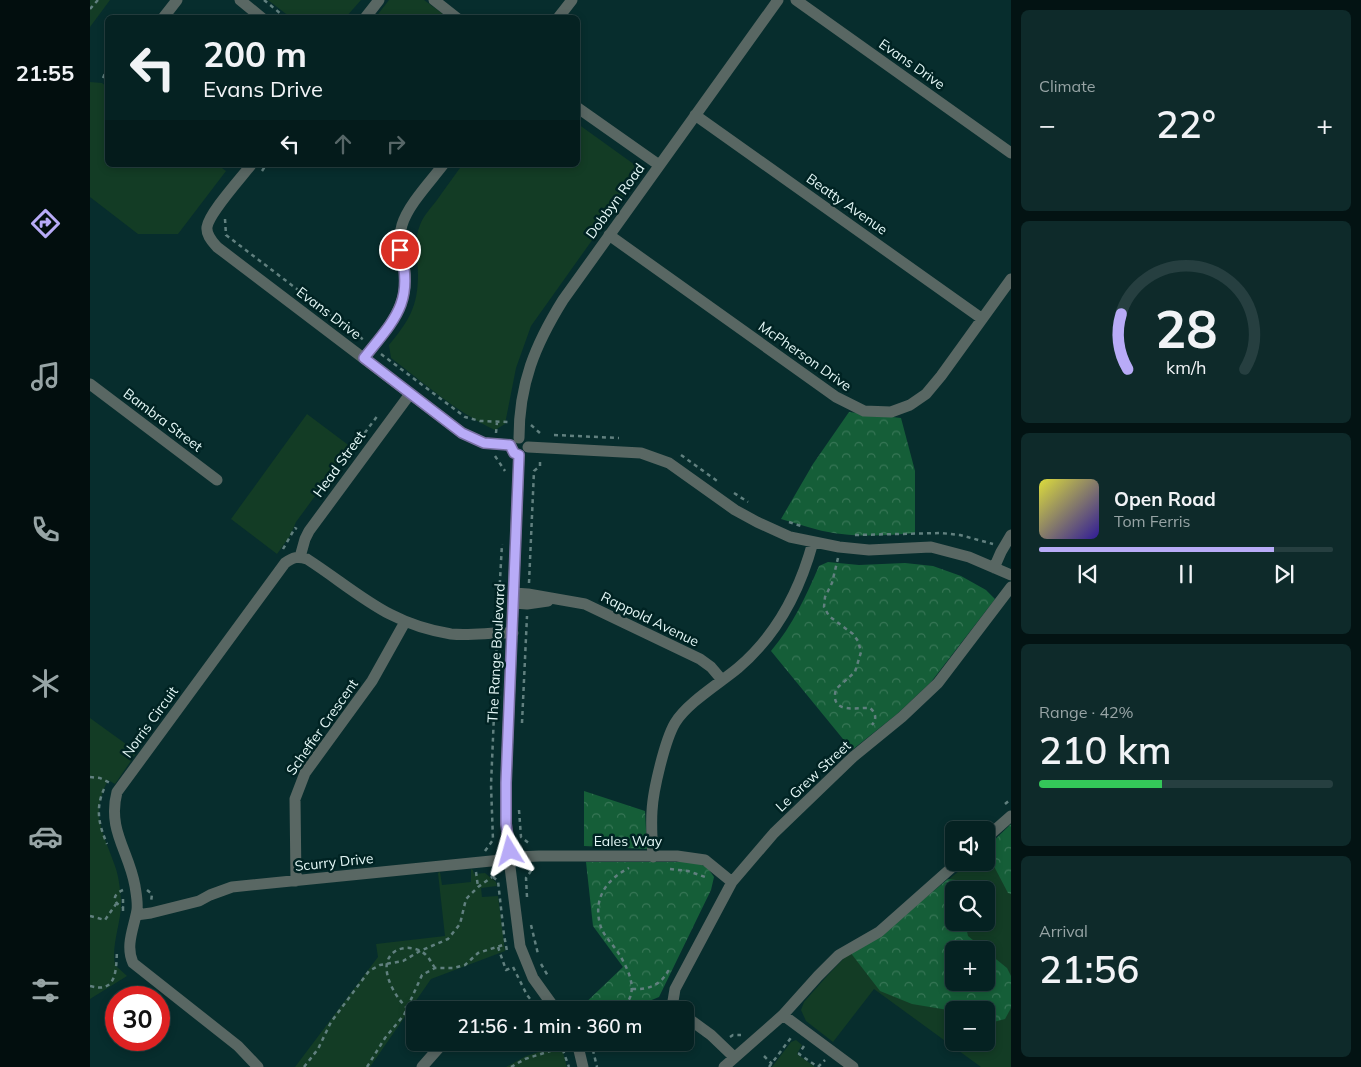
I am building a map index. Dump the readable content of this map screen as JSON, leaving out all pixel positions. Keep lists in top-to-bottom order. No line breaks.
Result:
{"streets":{"street":["Evans Drive","Dobbyn Road","Beatty Avenue","McPherson Drive","Bambra Street","Head Street","Rappold Avenue","The Range Boulevard","Norris Circuit","Scheffer Crescent","Le Grew Street","Eales Way","Scurry Drive"]},"crossings":[["Evans Drive","Dobbyn Road"],["Evans Drive","Head Street"],["Dobbyn Road","Beatty Avenue"],["Dobbyn Road","McPherson Drive"],["Beatty Avenue","McPherson Drive"],["Head Street","Norris Circuit"],["Rappold Avenue","The Range Boulevard"],["The Range Boulevard","Eales Way"],["Norris Circuit","Scurry Drive"],["Scheffer Crescent","Scurry Drive"],["Le Grew Street","Eales Way"]],"page":{"tabs":"21:55","tile":["Climate",["Range · 42%","210 km"],["Arrival","21:56"]],"turn":["200 m","Evans Drive"],"heat":["−","22°","+"],"song":["Open Road","Tom Ferris"],"map_buttons":["+","−"],"limit":"30","trip":"21:56 · 1 min · 360 m","gauge":["28","km/h"]}}
